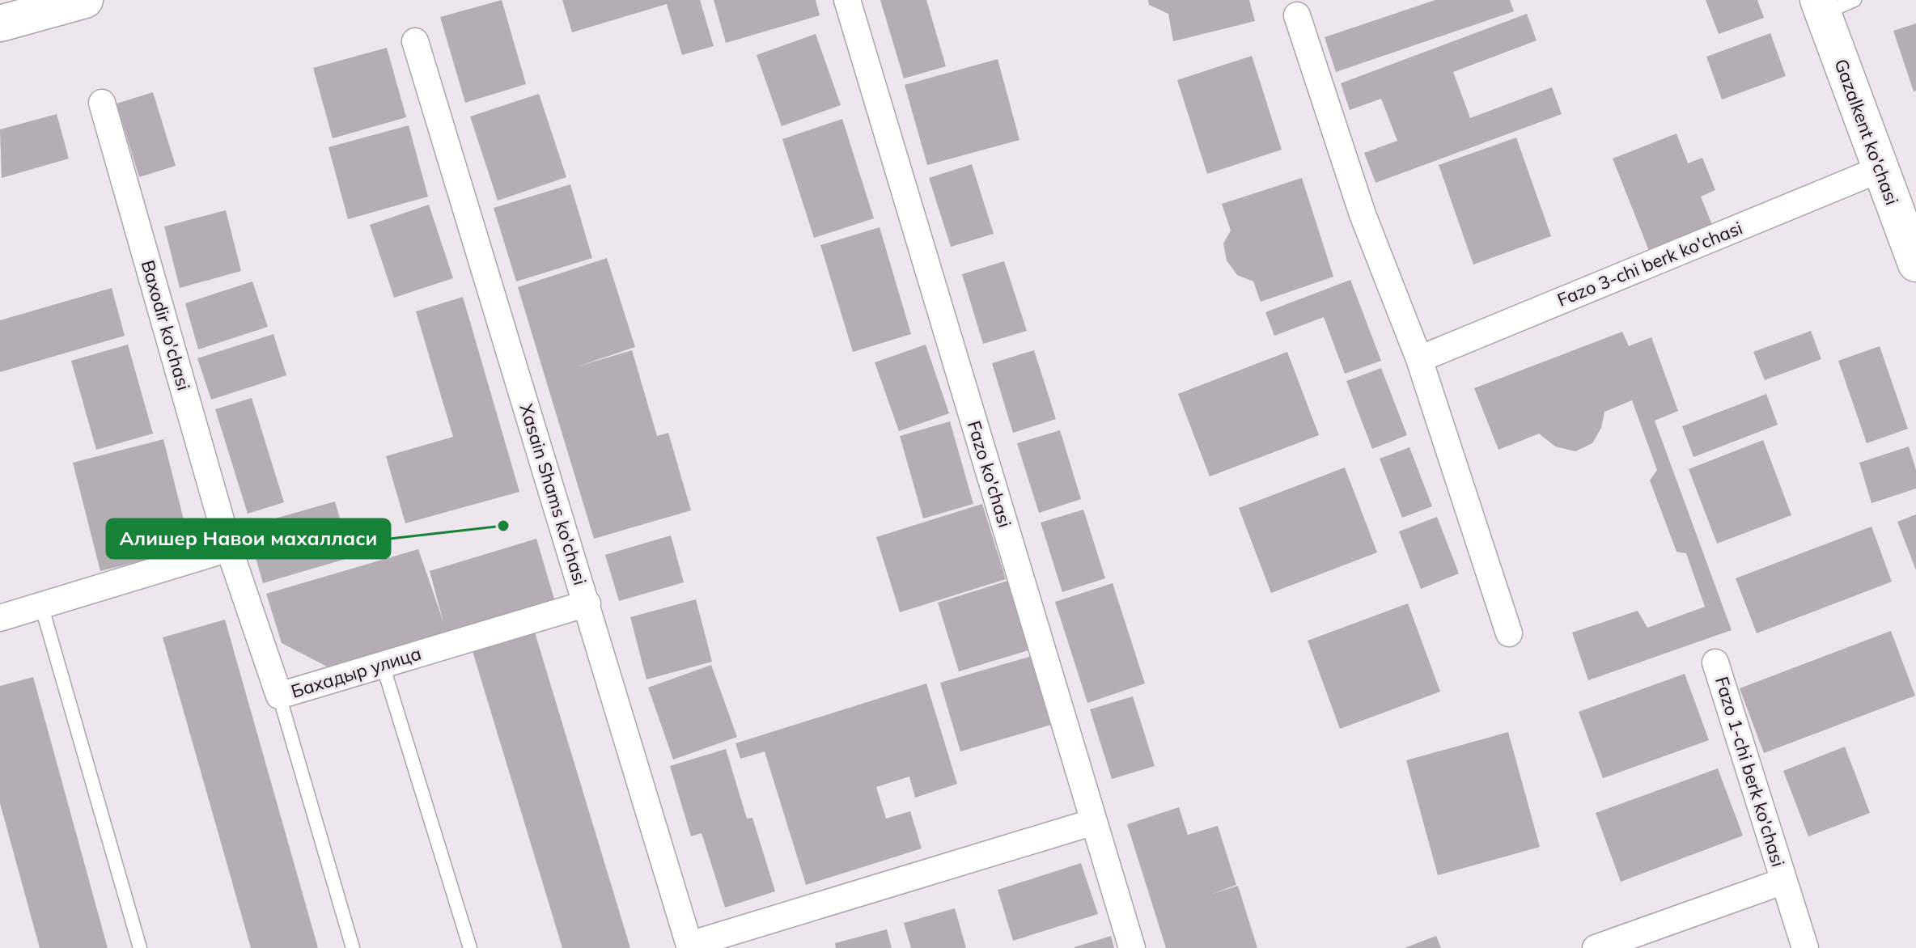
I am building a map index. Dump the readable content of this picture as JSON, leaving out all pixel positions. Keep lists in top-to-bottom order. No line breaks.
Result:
{"streets":{"street":["Gazalkent ko'chasi","Fazo 3-chi berk ko'chasi","Baxodir ko'chasi","Fazo ko'chasi","Xasain Shams ko'chasi","Бахадыр улица","Fazo 1-chi berk ko'chasi"]},"crossings":[["Gazalkent ko'chasi","Fazo 3-chi berk ko'chasi"],["Baxodir ko'chasi","Бахадыр улица"],["Xasain Shams ko'chasi","Бахадыр улица"]],"places":["Алишер Навои махалласи"]}
